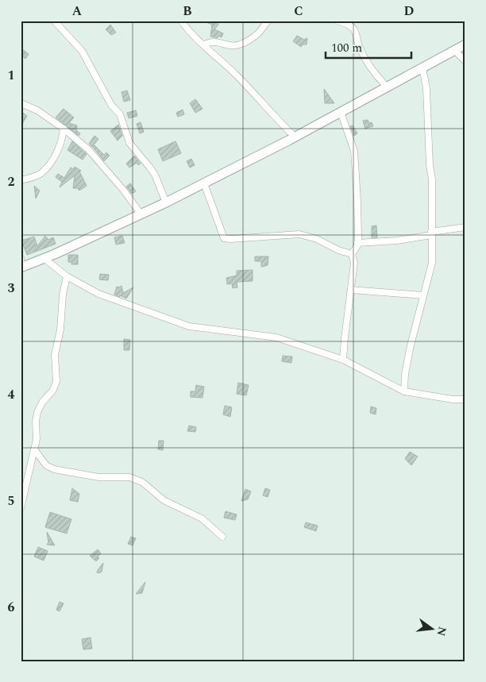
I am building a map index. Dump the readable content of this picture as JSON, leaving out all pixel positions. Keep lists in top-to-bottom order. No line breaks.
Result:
{"scale_bar":"100 m","north":"right","grid":{"columns":["A","B","C","D"],"rows":["1","2","3","4","5","6"]}}
